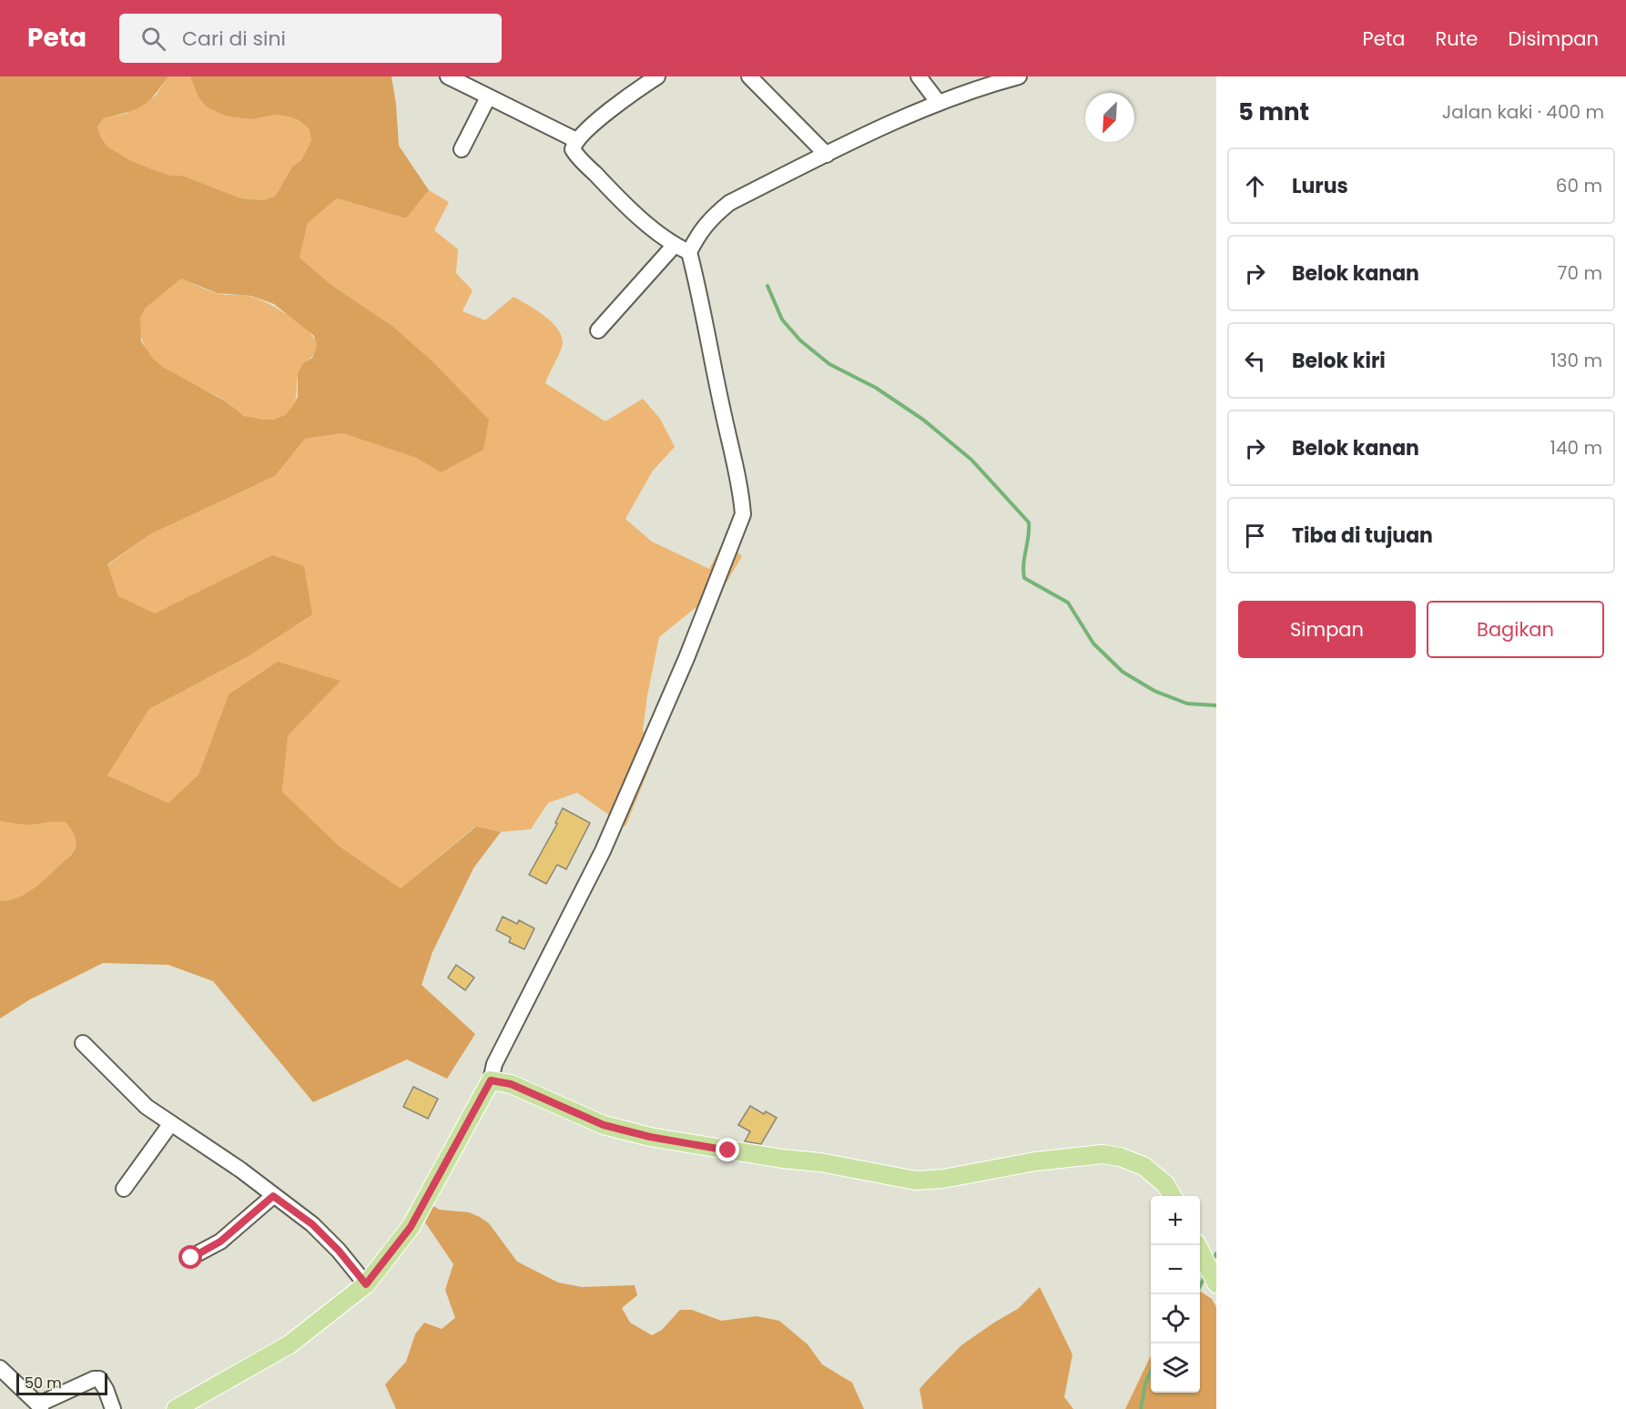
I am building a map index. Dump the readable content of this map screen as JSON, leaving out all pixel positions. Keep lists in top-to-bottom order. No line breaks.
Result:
{"scale_bar":"50 m","north":"bottom left","page":{"header":"Peta","search":"Cari di sini","nav":["Peta","Rute","Disimpan"],"heading":["5 mnt","Jalan kaki · 400 m"],"list":[["Lurus","60 m"],["Belok kanan","70 m"],["Belok kiri","130 m"],["Belok kanan","140 m"],"Tiba di tujuan"],"buttons":["Simpan","Bagikan"],"map_buttons":["+","−"],"scale":"50 m"}}
